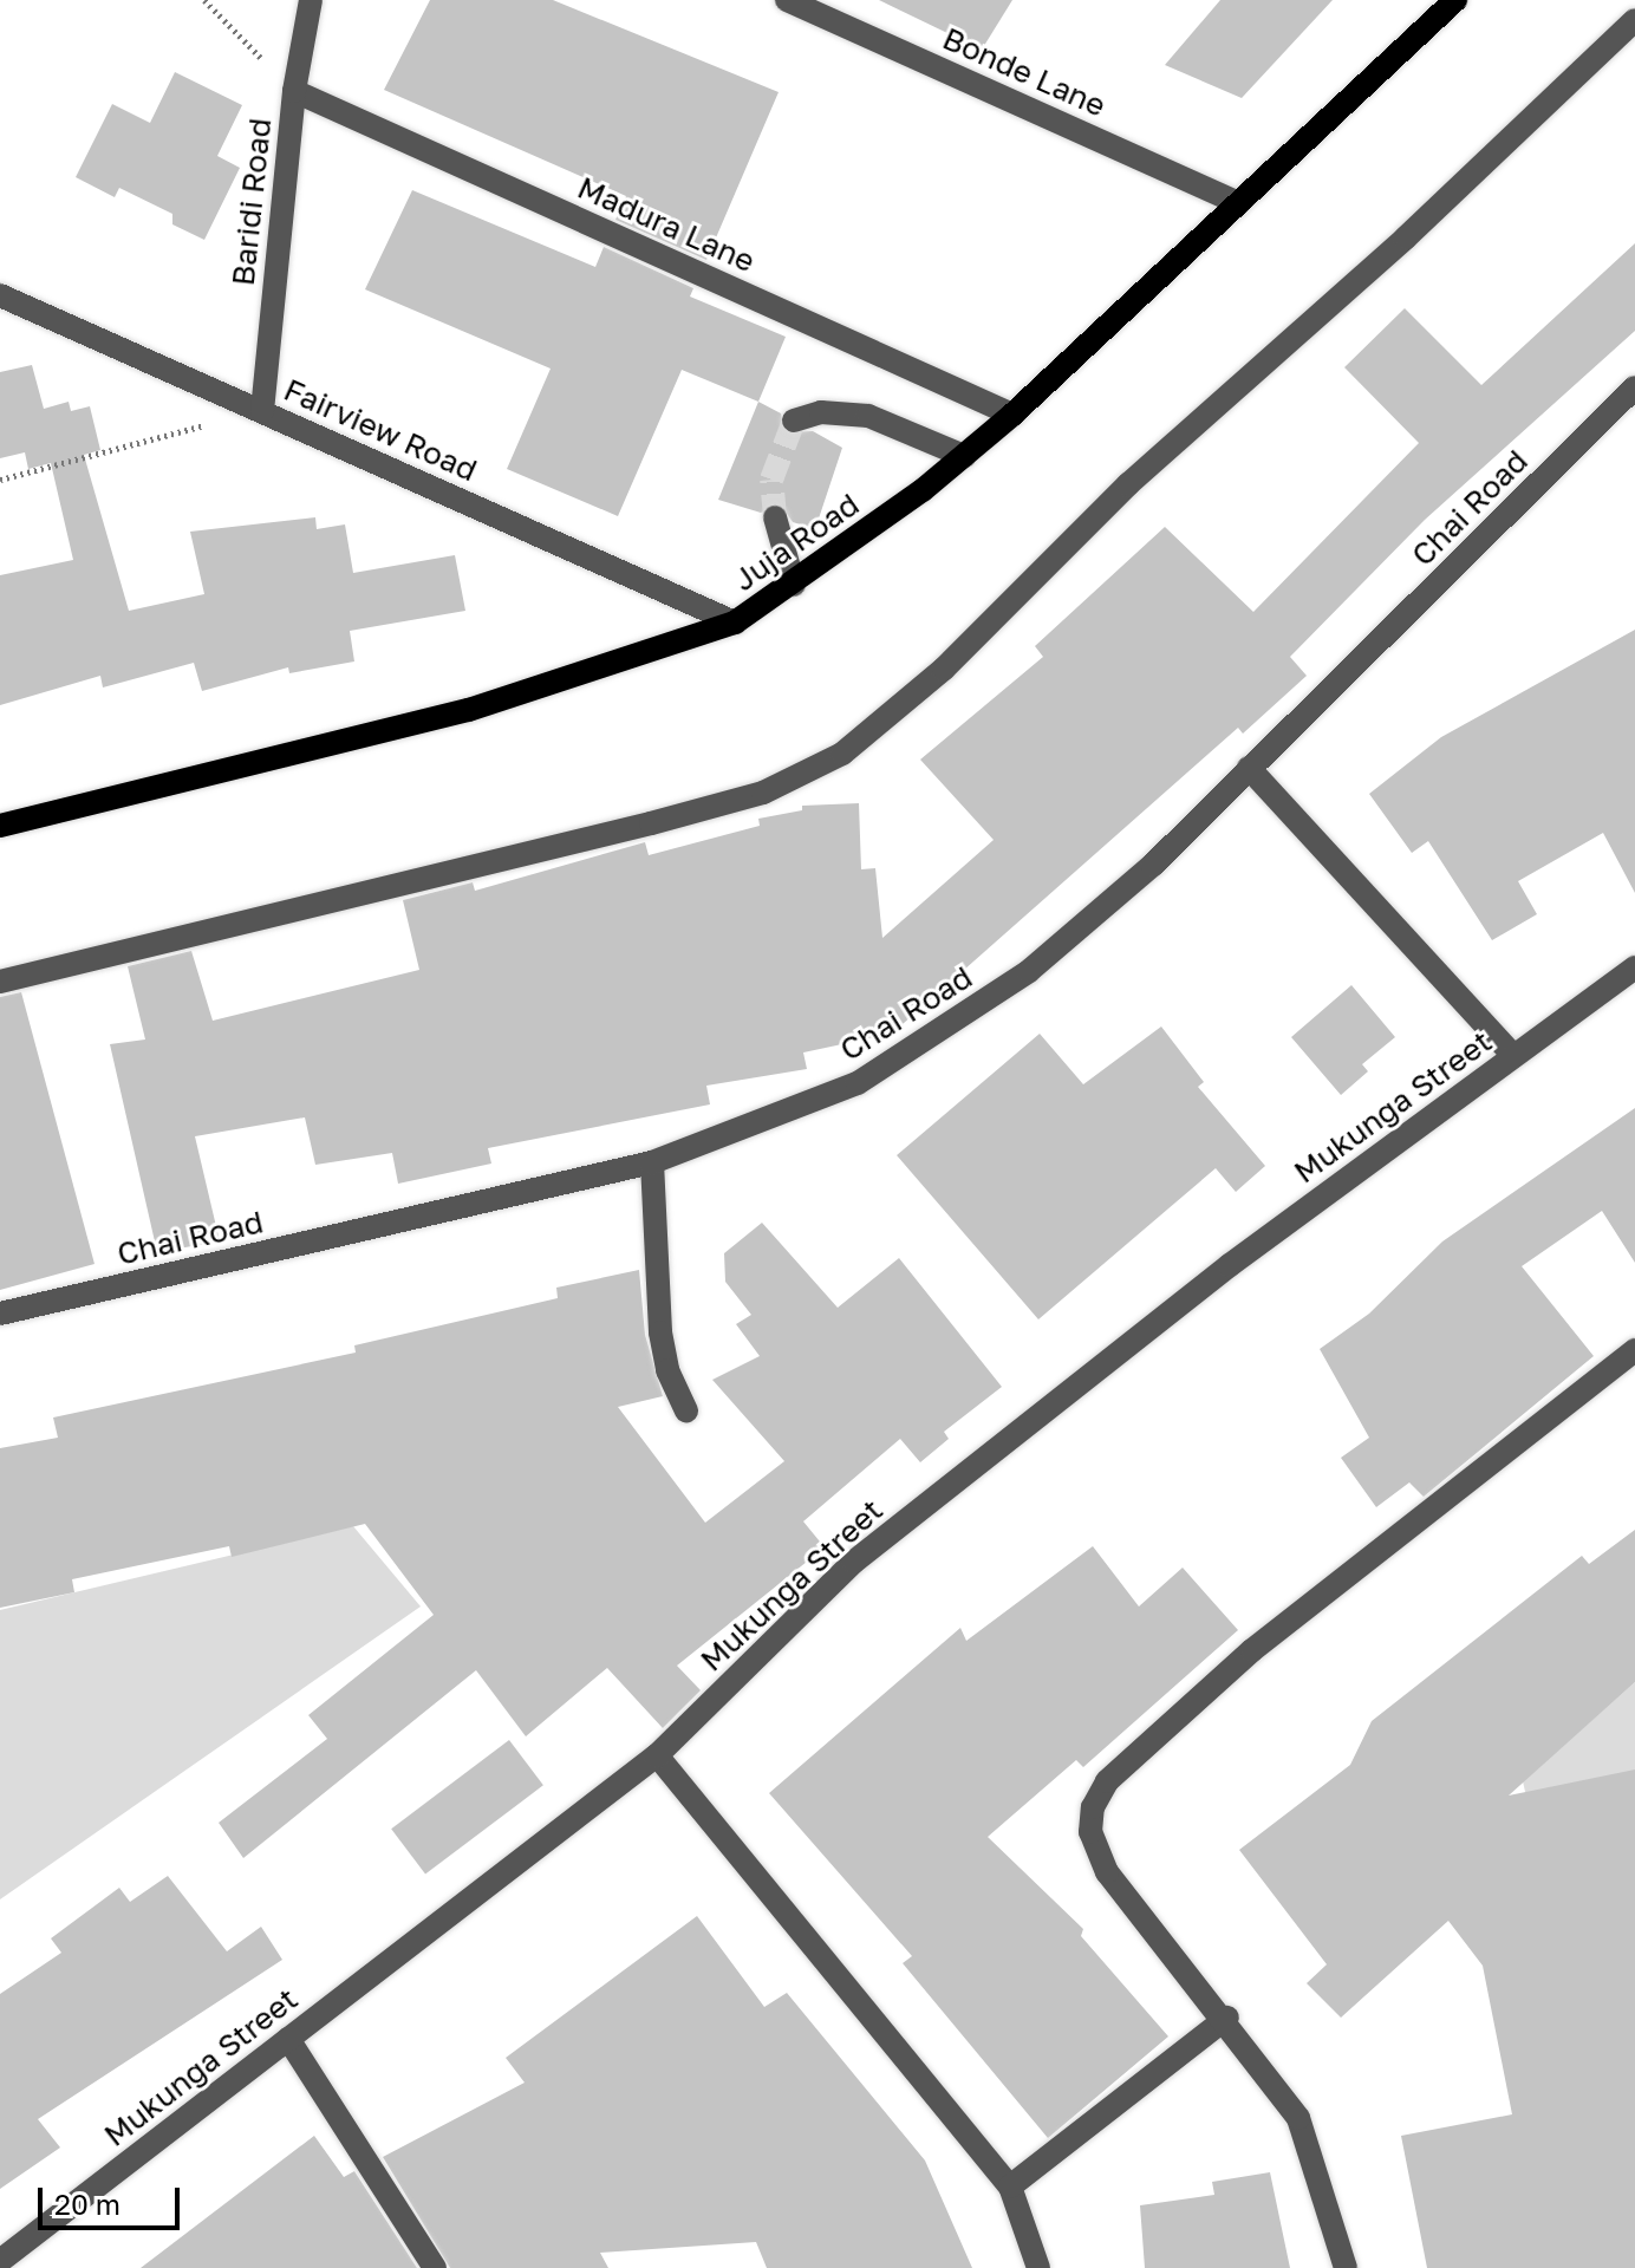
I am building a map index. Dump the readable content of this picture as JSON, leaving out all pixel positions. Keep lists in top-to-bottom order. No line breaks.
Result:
{"streets":{"main road":["Juja Road"],"street":["Bonde Lane","Baridi Road","Madura Lane","Fairview Road","Chai Road","Mukunga Street"]},"crossings":[["Bonde Lane","Juja Road"],["Baridi Road","Madura Lane"],["Baridi Road","Fairview Road"],["Madura Lane","Juja Road"],["Fairview Road","Juja Road"]],"scale_bar":"20 m"}
